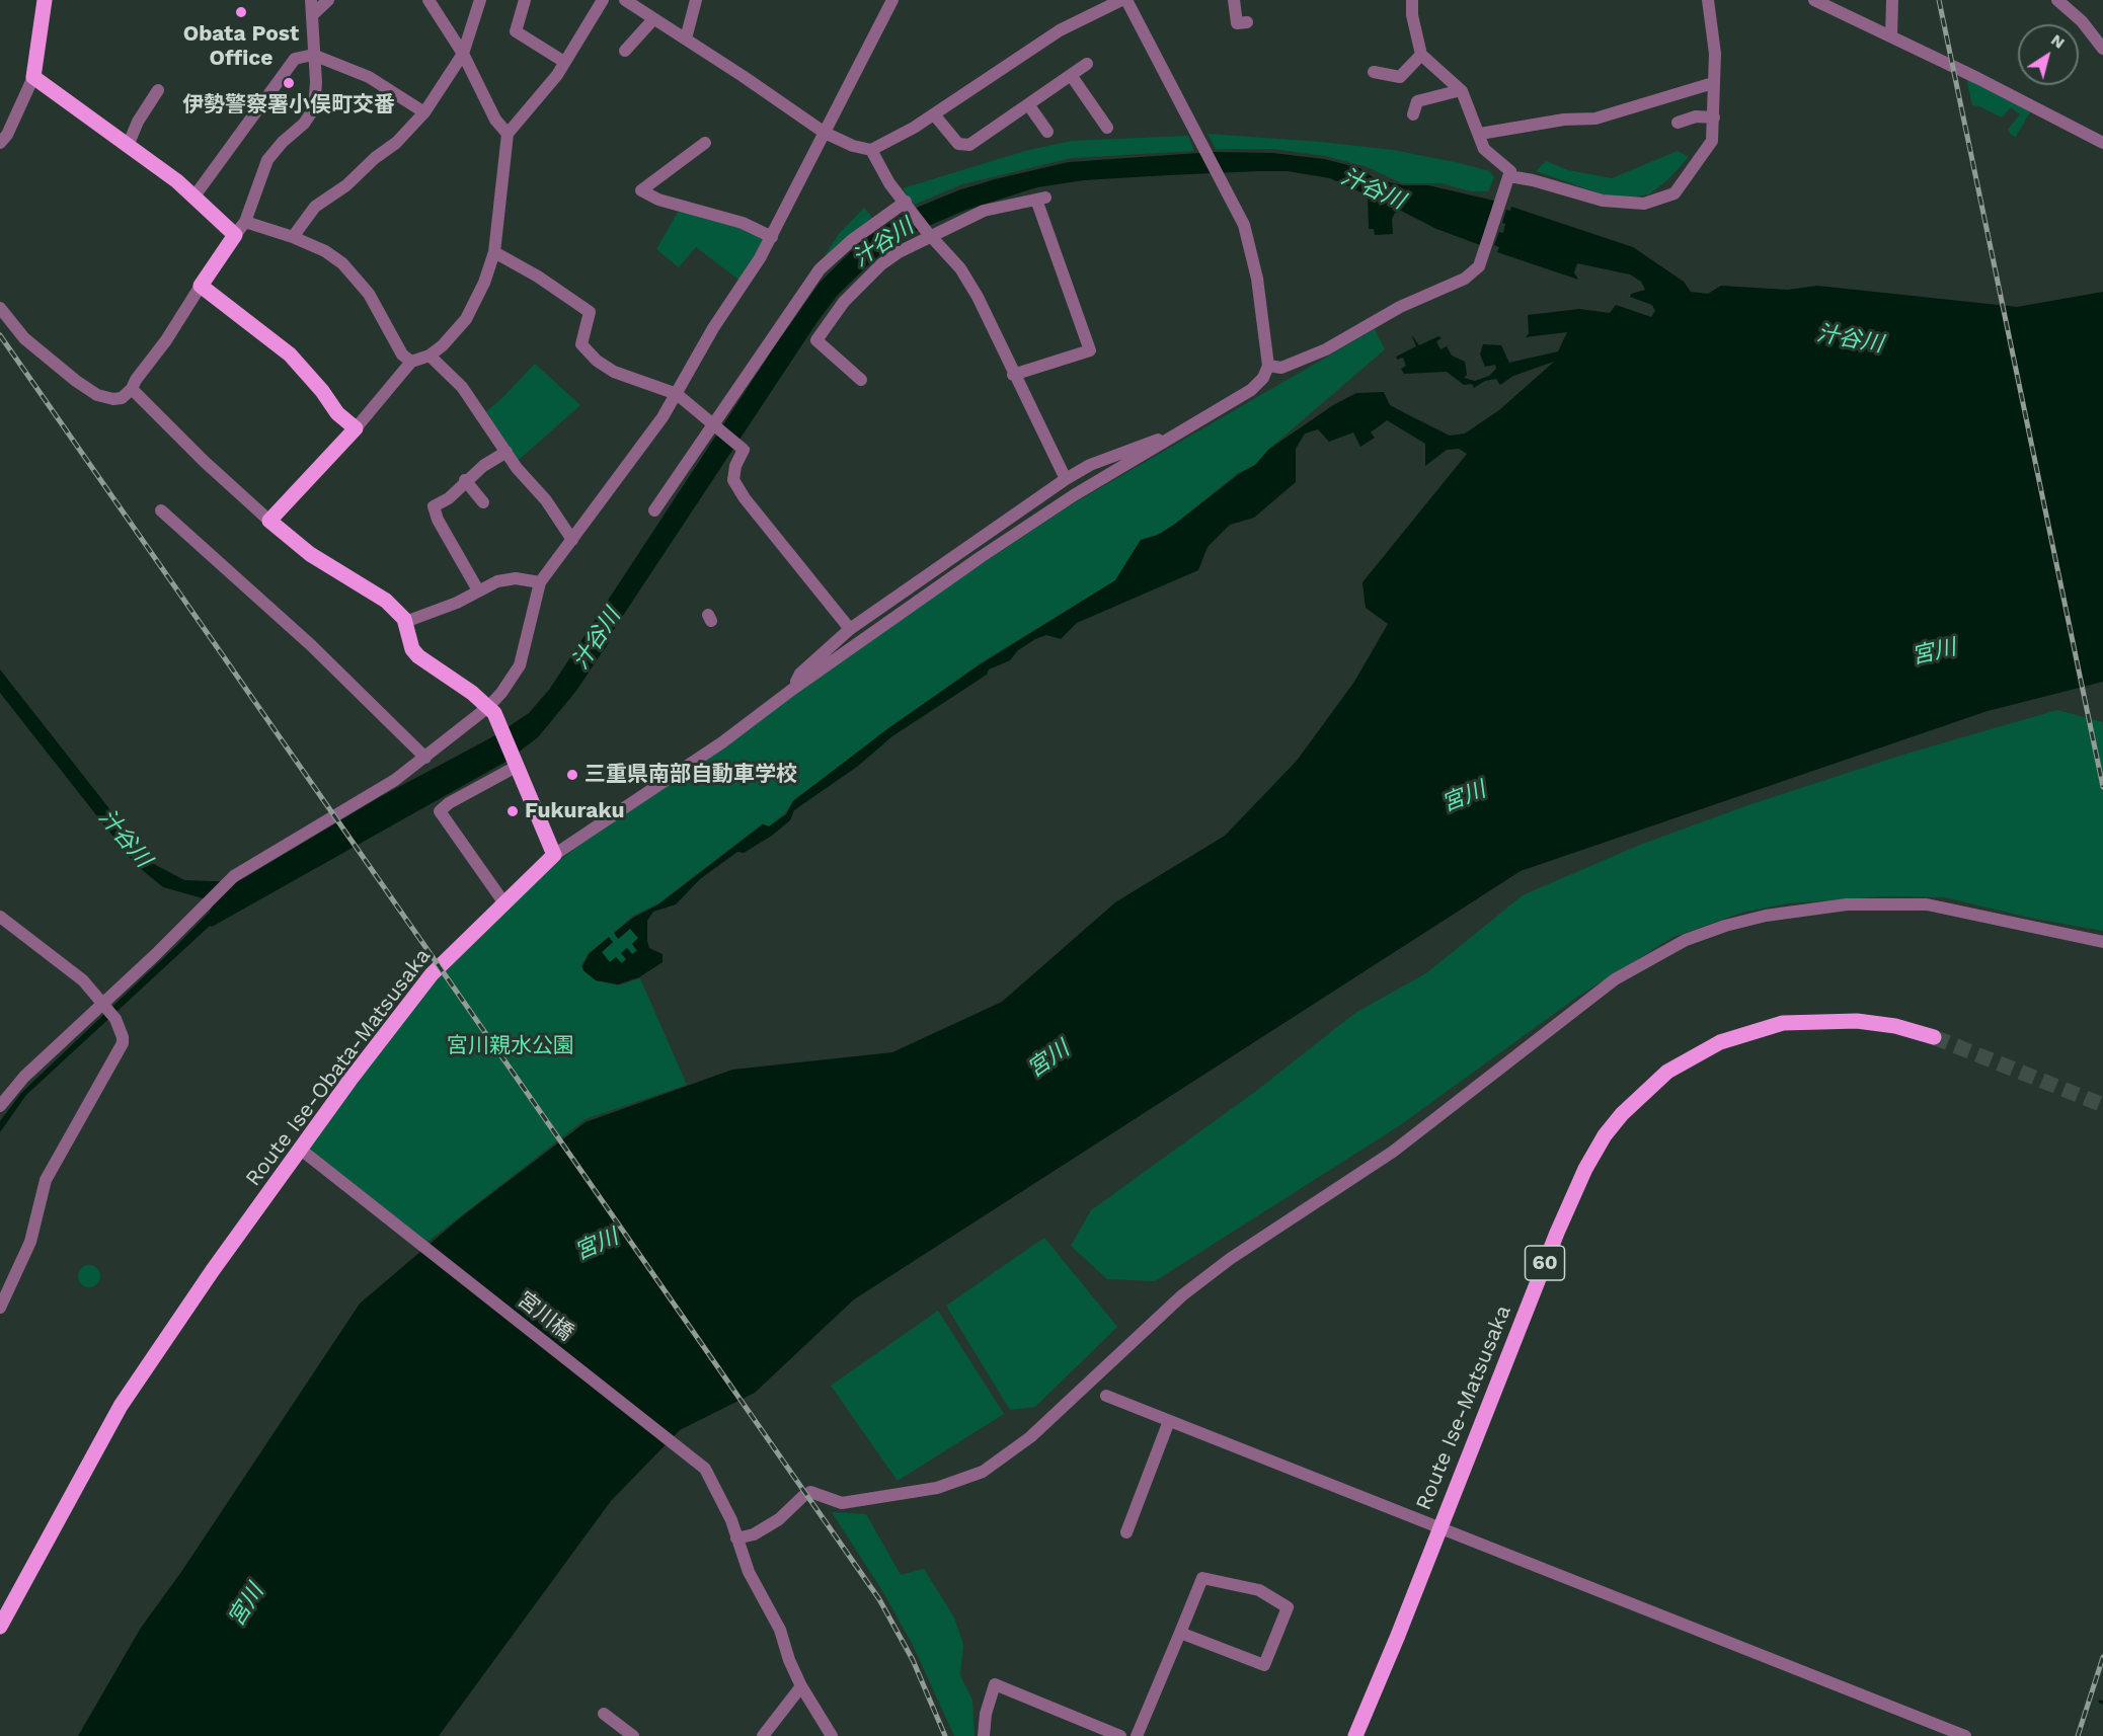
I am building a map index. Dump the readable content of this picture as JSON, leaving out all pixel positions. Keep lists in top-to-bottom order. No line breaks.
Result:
{"streets":{"main road":["Route Ise-Obata-Matsusaka","60","Route Ise-Matsusaka"],"street":["宮川橋"]},"crossings":[["Route Ise-Obata-Matsusaka","宮川橋"]],"water":["汁谷川","宮川"],"parks":["宮川親水公園"],"places":["Obata Post Office","伊勢警察署小俣町交番","三重県南部自動車学校","Fukuraku"],"north":"top right"}
